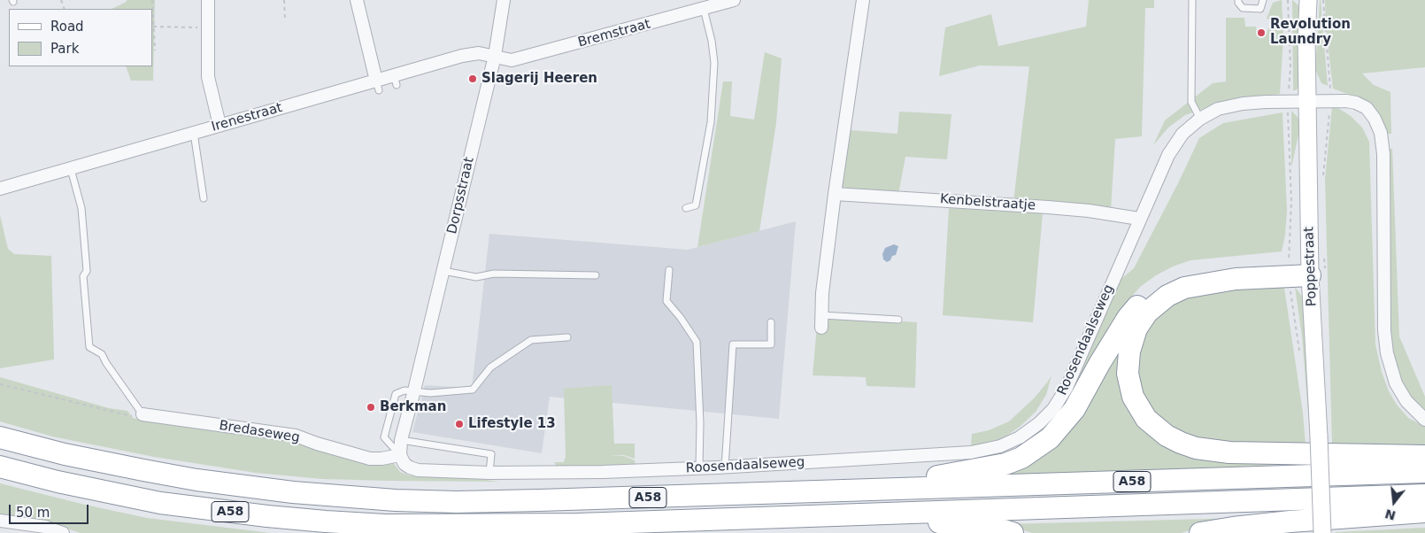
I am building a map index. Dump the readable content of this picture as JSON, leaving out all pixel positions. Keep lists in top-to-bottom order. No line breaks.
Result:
{"streets":{"highway":["Roosendaalseweg","A58"],"street":["Bremstraat","Irenestraat","Dorpsstraat","Kenbelstraatje","Poppestraat","Bredaseweg"]},"crossings":[["Bremstraat","Irenestraat"],["Bremstraat","Dorpsstraat"],["Irenestraat","Dorpsstraat"],["Dorpsstraat","Roosendaalseweg"],["Dorpsstraat","Bredaseweg"],["Kenbelstraatje","Roosendaalseweg"],["Poppestraat","Roosendaalseweg"],["Poppestraat","A58"],["Roosendaalseweg","Bredaseweg"],["Roosendaalseweg","A58"]],"places":["Revolution Laundry","Slagerij Heeren","Berkman","Lifestyle 13"],"legend":["Road","Park"],"scale_bar":"50 m","north":"bottom"}
